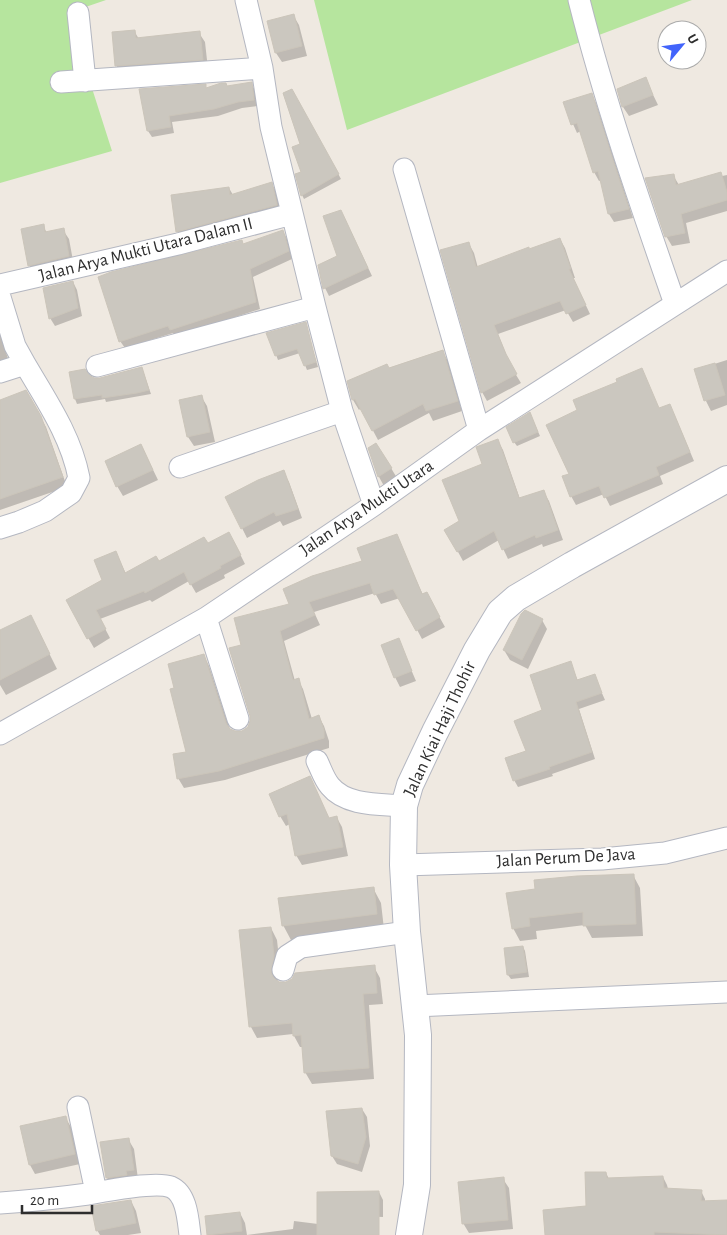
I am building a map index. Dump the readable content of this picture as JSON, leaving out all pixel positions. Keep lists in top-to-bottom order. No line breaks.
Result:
{"streets":{"street":["Jalan Arya Mukti Utara Dalam II","Jalan Arya Mukti Utara","Jalan Kiai Haji Thohir","Jalan Perum De Java"]},"crossings":[["Jalan Kiai Haji Thohir","Jalan Perum De Java"]],"scale_bar":"20 m","north":"top right"}
